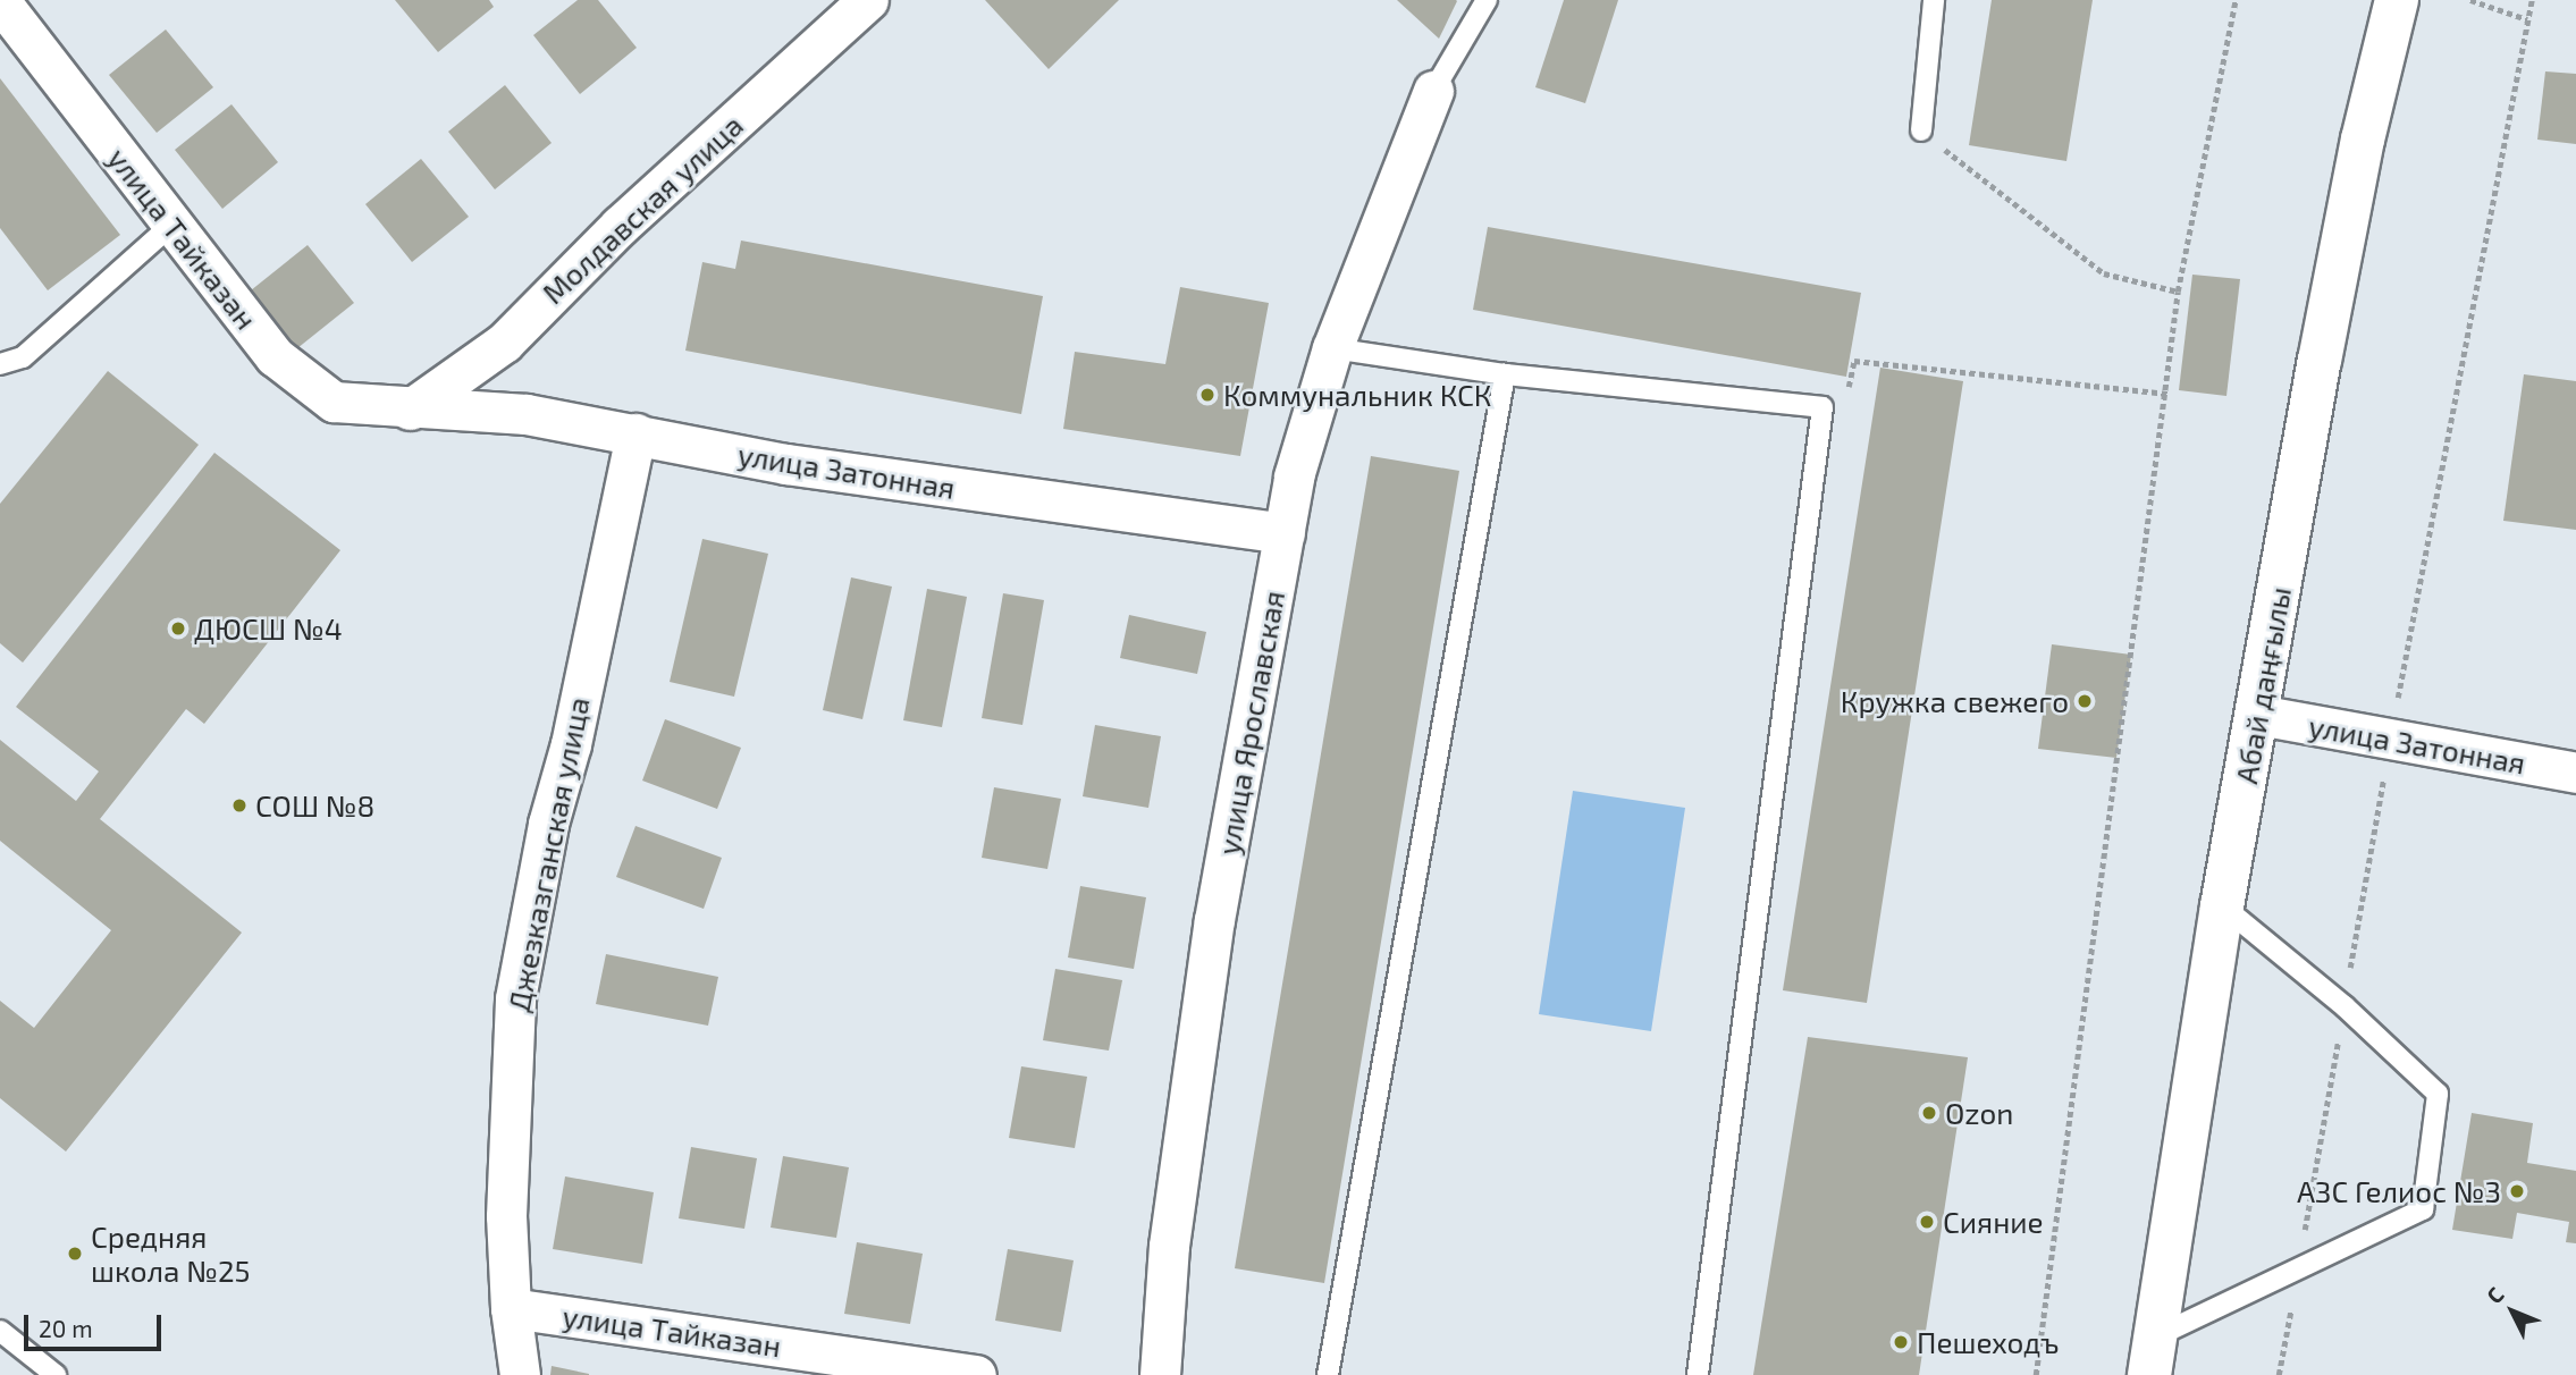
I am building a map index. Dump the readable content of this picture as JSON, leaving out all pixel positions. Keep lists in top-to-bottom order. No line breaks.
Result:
{"streets":{"main road":["Абай даңғылы"],"street":["Молдавская улица","улица Тайказан","улица Затонная","улица Ярославская","Джезказганская улица"]},"crossings":[["Молдавская улица","улица Тайказан"],["Молдавская улица","улица Затонная"],["улица Тайказан","улица Затонная"],["улица Тайказан","Джезказганская улица"],["улица Затонная","Абай даңғылы"],["улица Затонная","улица Ярославская"],["улица Затонная","Джезказганская улица"]],"places":["Коммунальник КСК","ДЮСШ №4","Кружка свежего","СОШ №8","Ozon","АЗС Гелиос №3","Сияние","Средняя школа №25","Пешеходъ"],"scale_bar":"20 m","north":"top left"}
